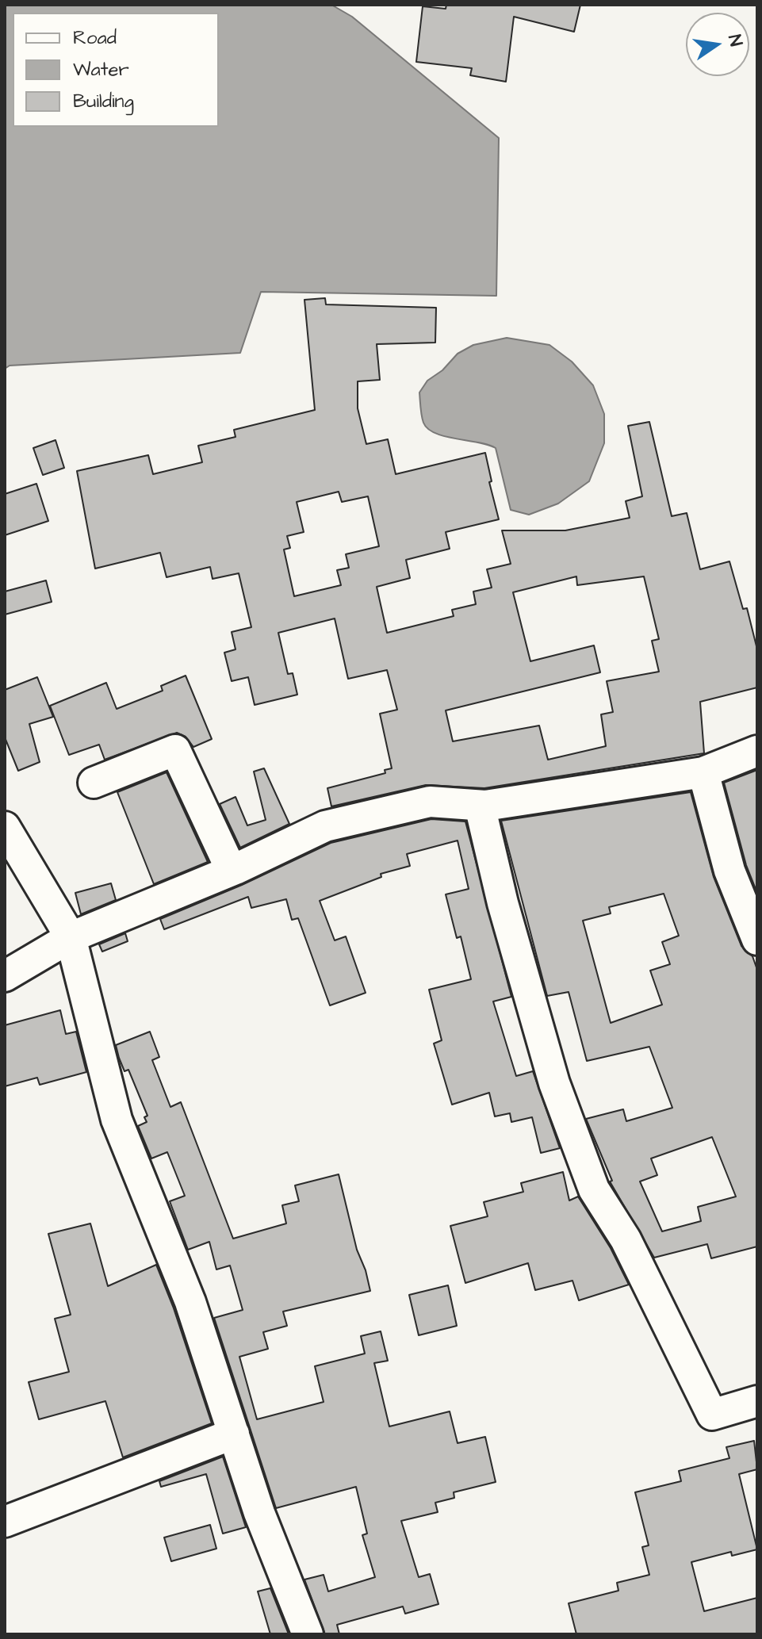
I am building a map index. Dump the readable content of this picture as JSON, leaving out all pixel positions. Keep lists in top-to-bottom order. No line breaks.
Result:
{"legend":["Road","Water","Building"],"north":"right"}
